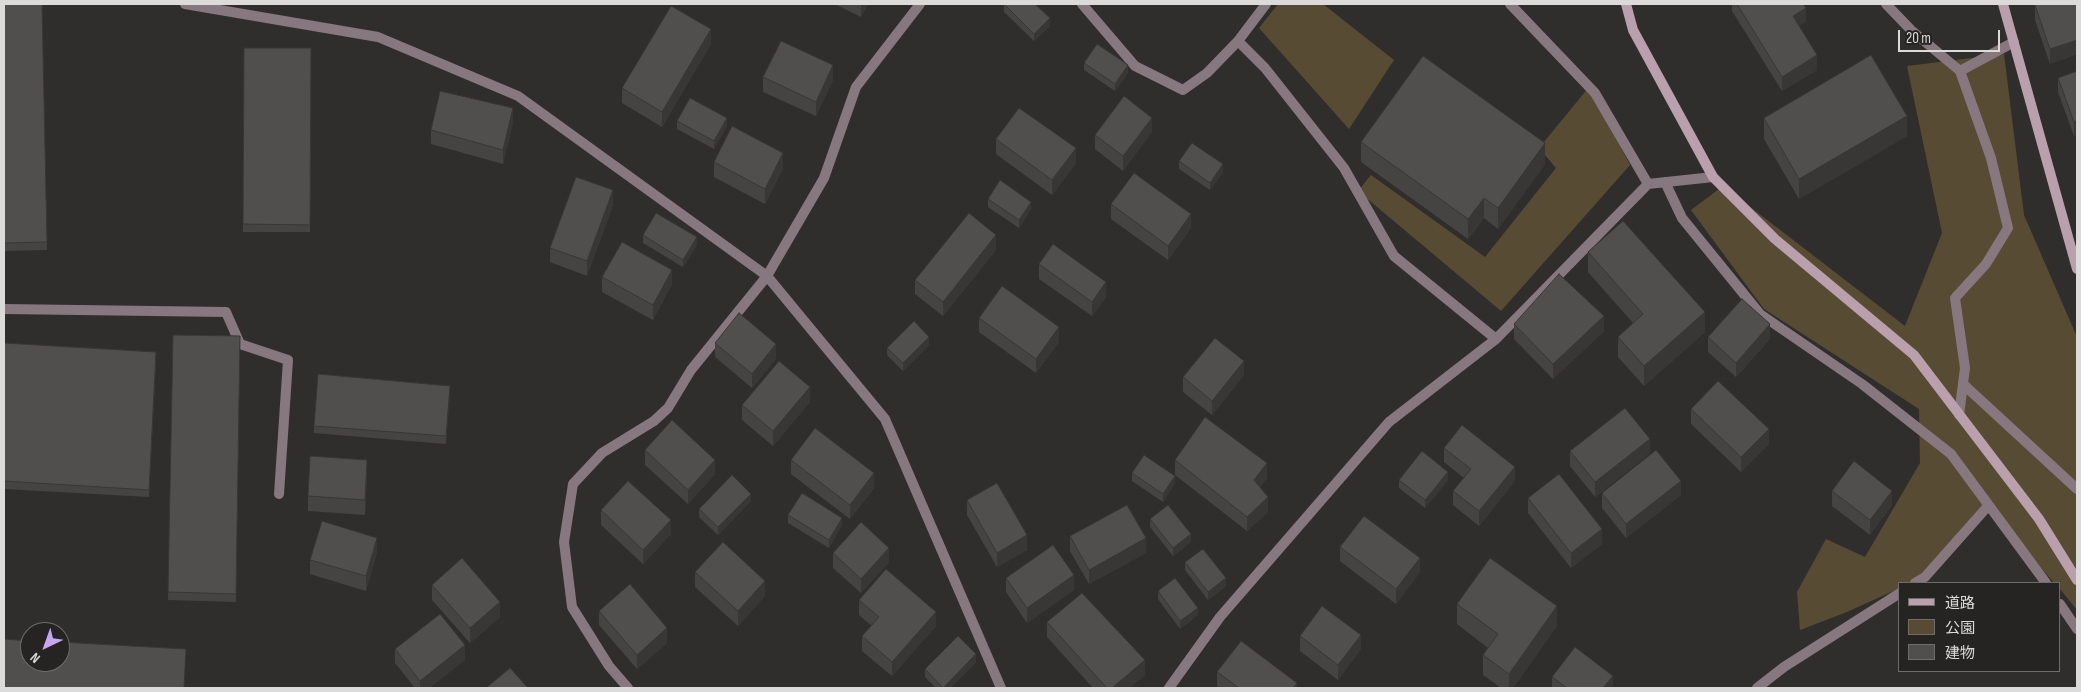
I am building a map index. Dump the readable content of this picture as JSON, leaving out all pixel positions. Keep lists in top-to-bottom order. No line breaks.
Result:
{"legend":["道路","公園","建物"],"scale_bar":"20 m","north":"bottom left"}
